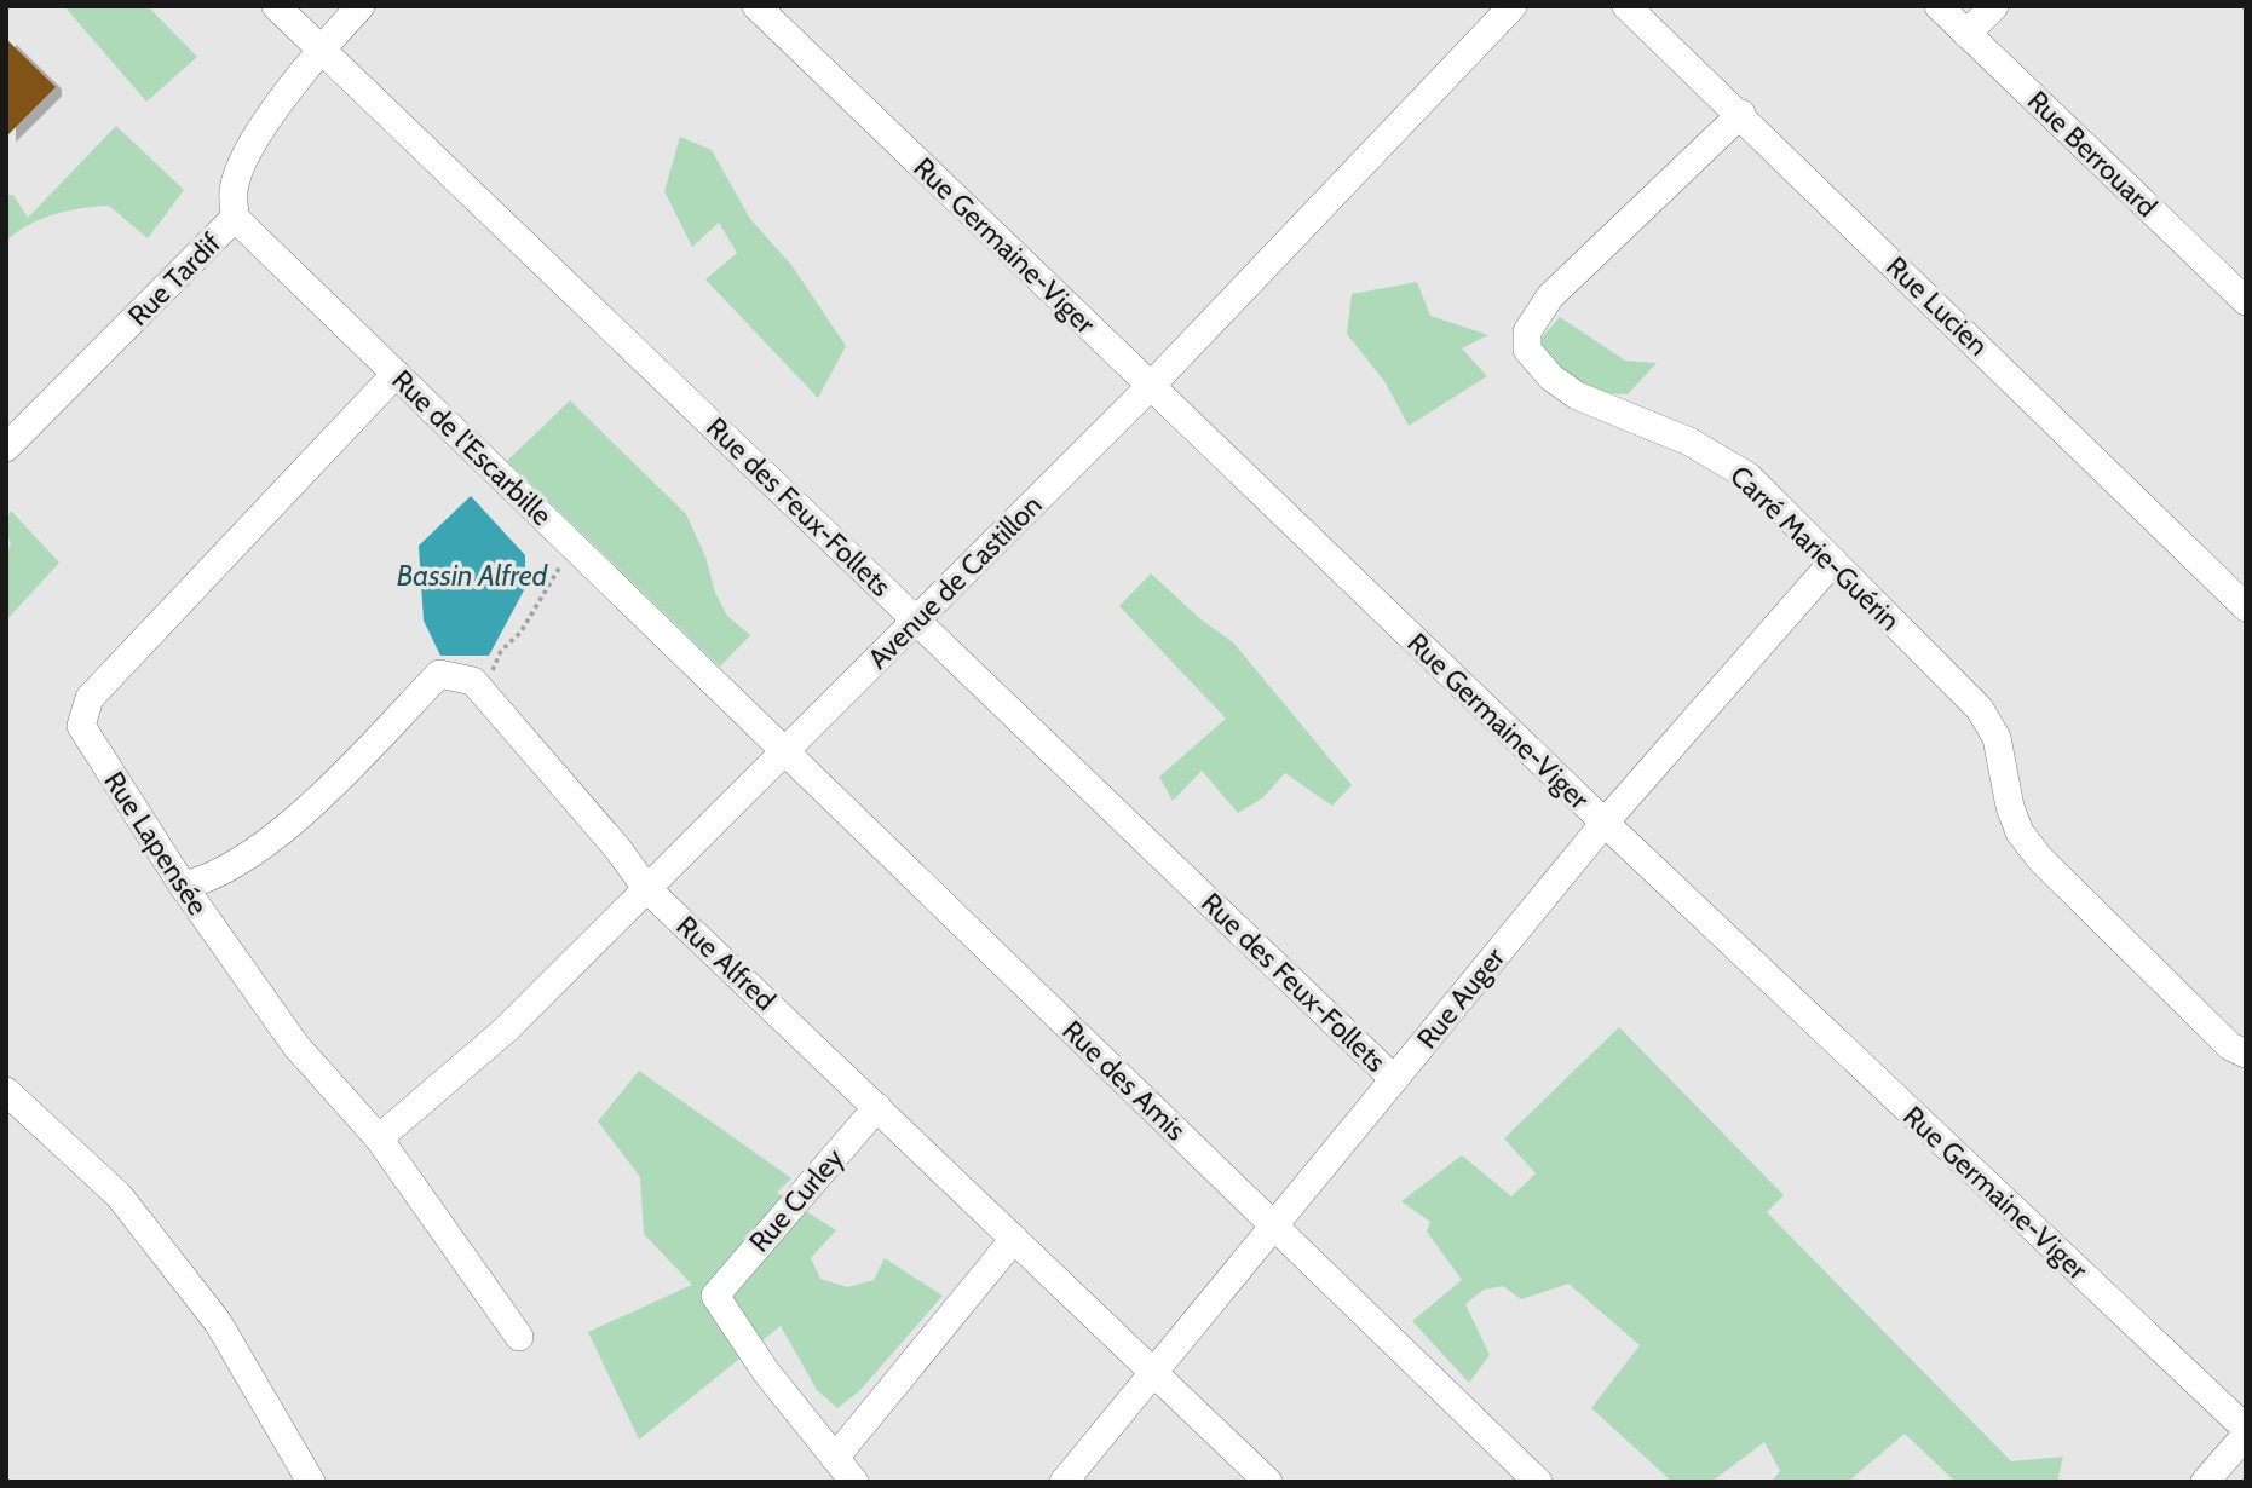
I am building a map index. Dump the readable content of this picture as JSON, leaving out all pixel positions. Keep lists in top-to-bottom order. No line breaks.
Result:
{"streets":{"street":["Rue Berrouard","Rue Germaine-Viger","Rue Tardif","Rue Lucien","Rue de l'Escarbille","Rue des Feux-Follets","Carré Marie-Guérin","Avenue de Castillon","Rue Lapensée","Rue Alfred","Rue Auger","Rue des Amis","Rue Curley"]},"crossings":[["Rue Germaine-Viger","Avenue de Castillon"],["Rue Germaine-Viger","Rue Auger"],["Rue Tardif","Rue de l'Escarbille"],["Rue Tardif","Rue des Feux-Follets"],["Rue Lucien","Carré Marie-Guérin"],["Rue de l'Escarbille","Rue Lapensée"],["Rue de l'Escarbille","Rue des Amis"],["Rue des Feux-Follets","Avenue de Castillon"],["Rue des Feux-Follets","Rue Auger"],["Carré Marie-Guérin","Rue Auger"],["Avenue de Castillon","Rue Lapensée"],["Avenue de Castillon","Rue Alfred"],["Avenue de Castillon","Rue des Amis"],["Rue Alfred","Rue Auger"],["Rue Alfred","Rue Curley"],["Rue Auger","Rue des Amis"]],"water":["Bassin Alfred"]}
